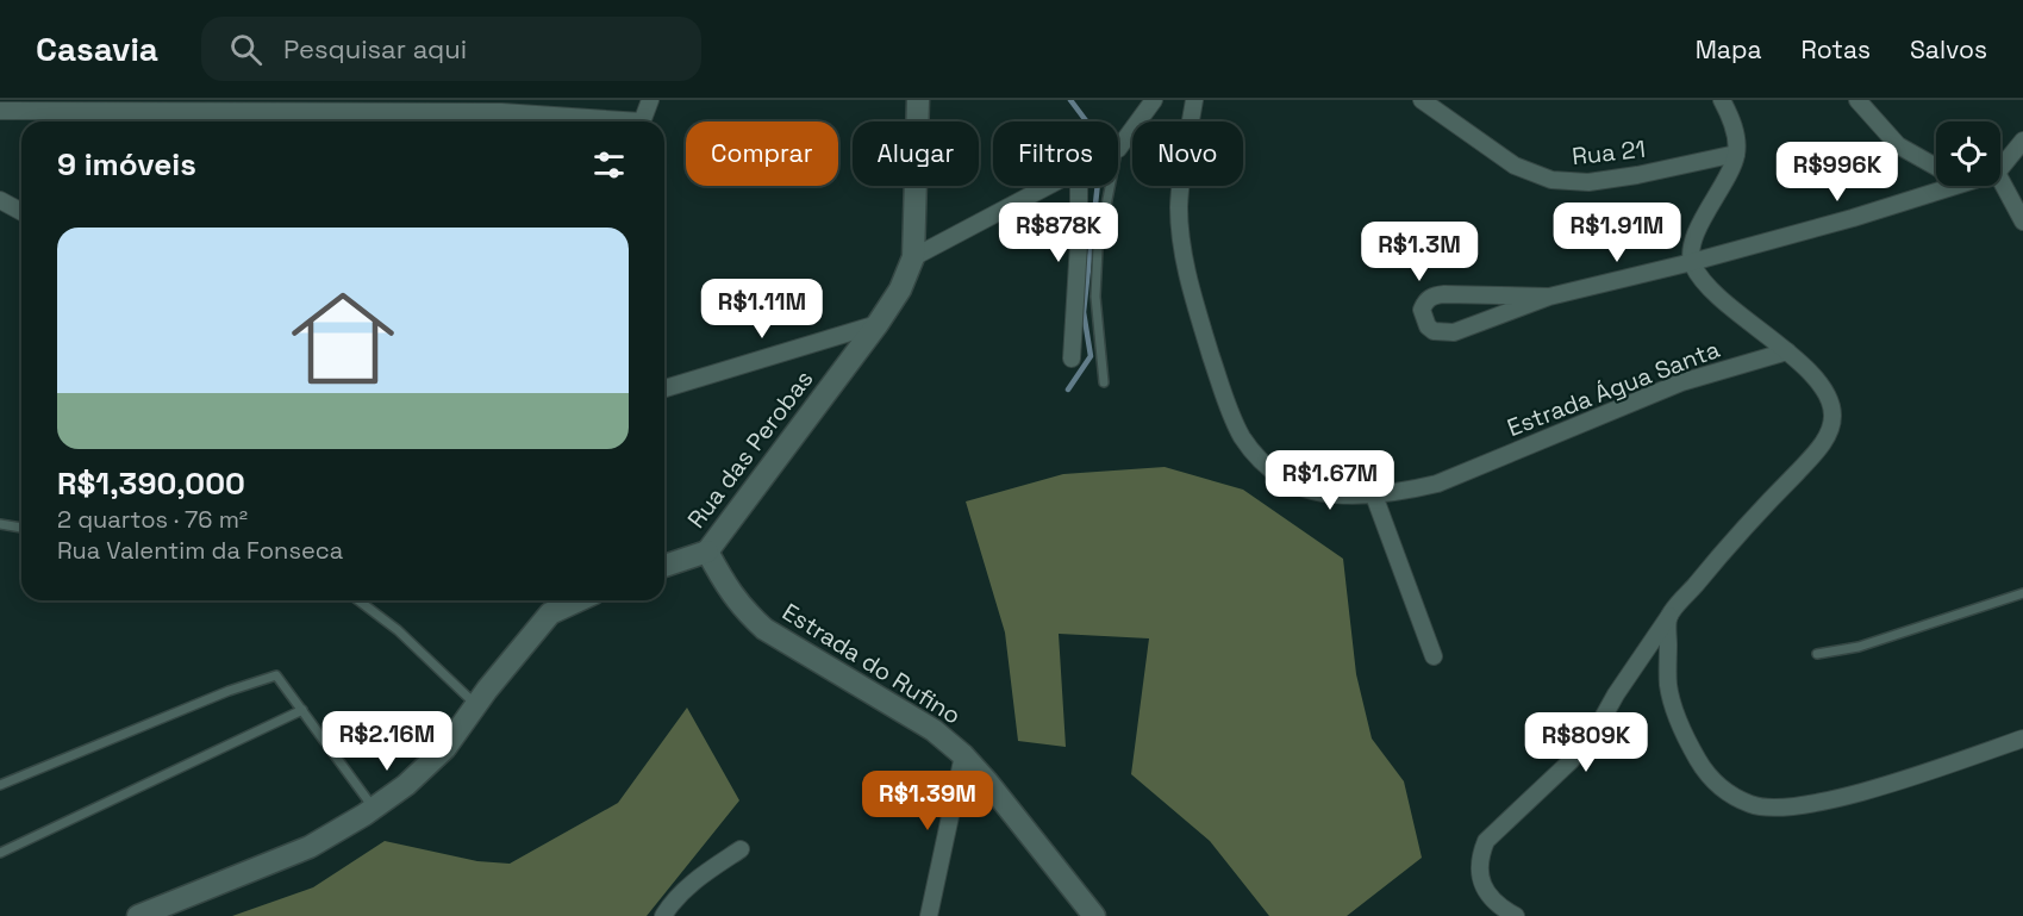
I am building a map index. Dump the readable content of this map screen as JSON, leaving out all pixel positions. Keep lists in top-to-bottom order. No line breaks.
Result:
{"streets":{"street":["Rua 21","Estrada Água Santa","Rua das Perobas","Estrada do Rufino"]},"crossings":[["Rua das Perobas","Estrada do Rufino"]],"page":{"header":"Casavia","search":"Pesquisar aqui","nav":["Mapa","Rotas","Salvos"],"chip":["Comprar","Alugar","Filtros","Novo"],"heading":"9 imóveis","price":["R$996K","R$878K","R$1.91M","R$1.3M","R$1.11M","R$1.67M","R$2.16M","R$809K","R$1.39M"],"list":[{"name":"R$1,390,000","note":"2 quartos · 76 m² · Rua Valentim da Fonseca"}]}}
